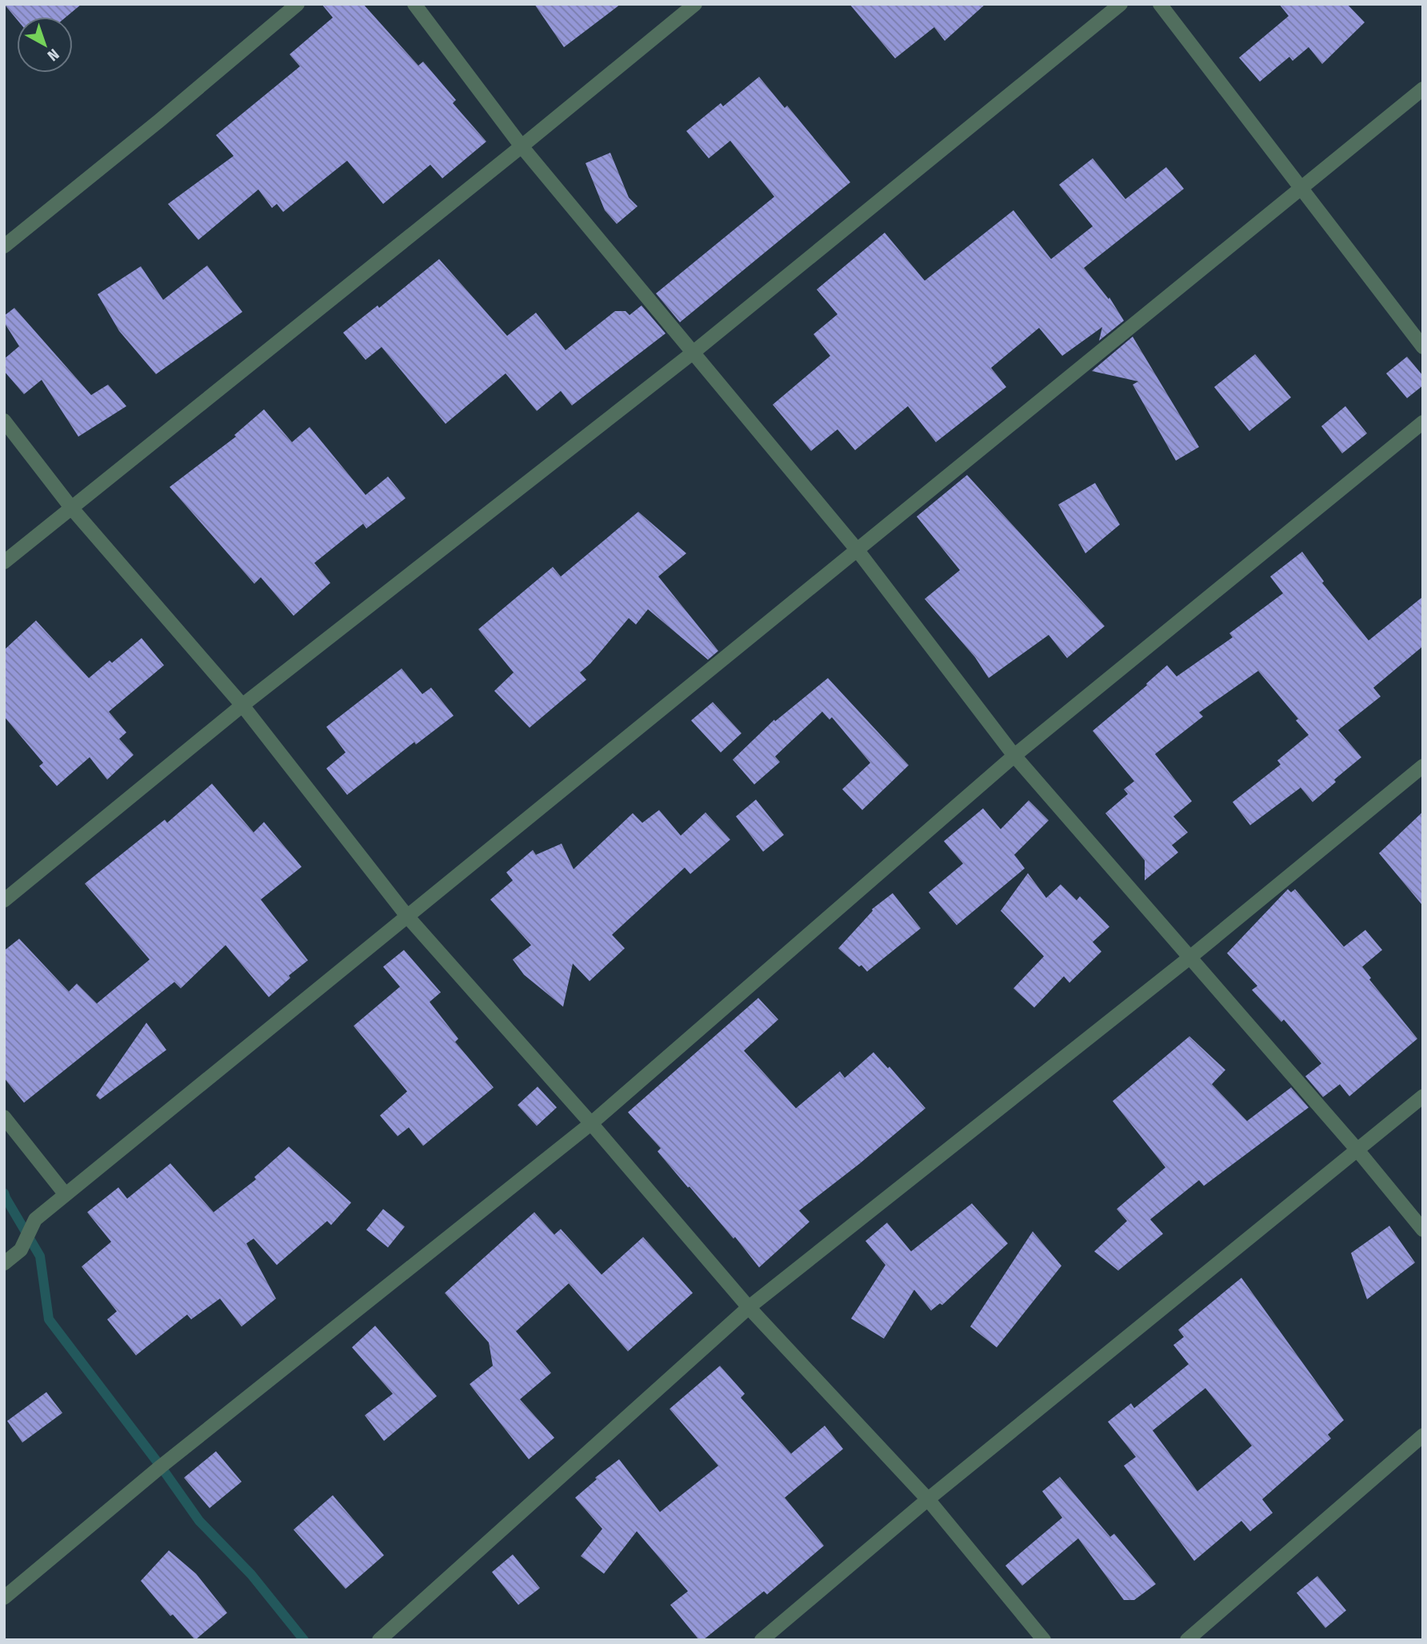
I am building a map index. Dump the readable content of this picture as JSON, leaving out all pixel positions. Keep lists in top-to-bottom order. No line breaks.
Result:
{"north":"bottom right"}
